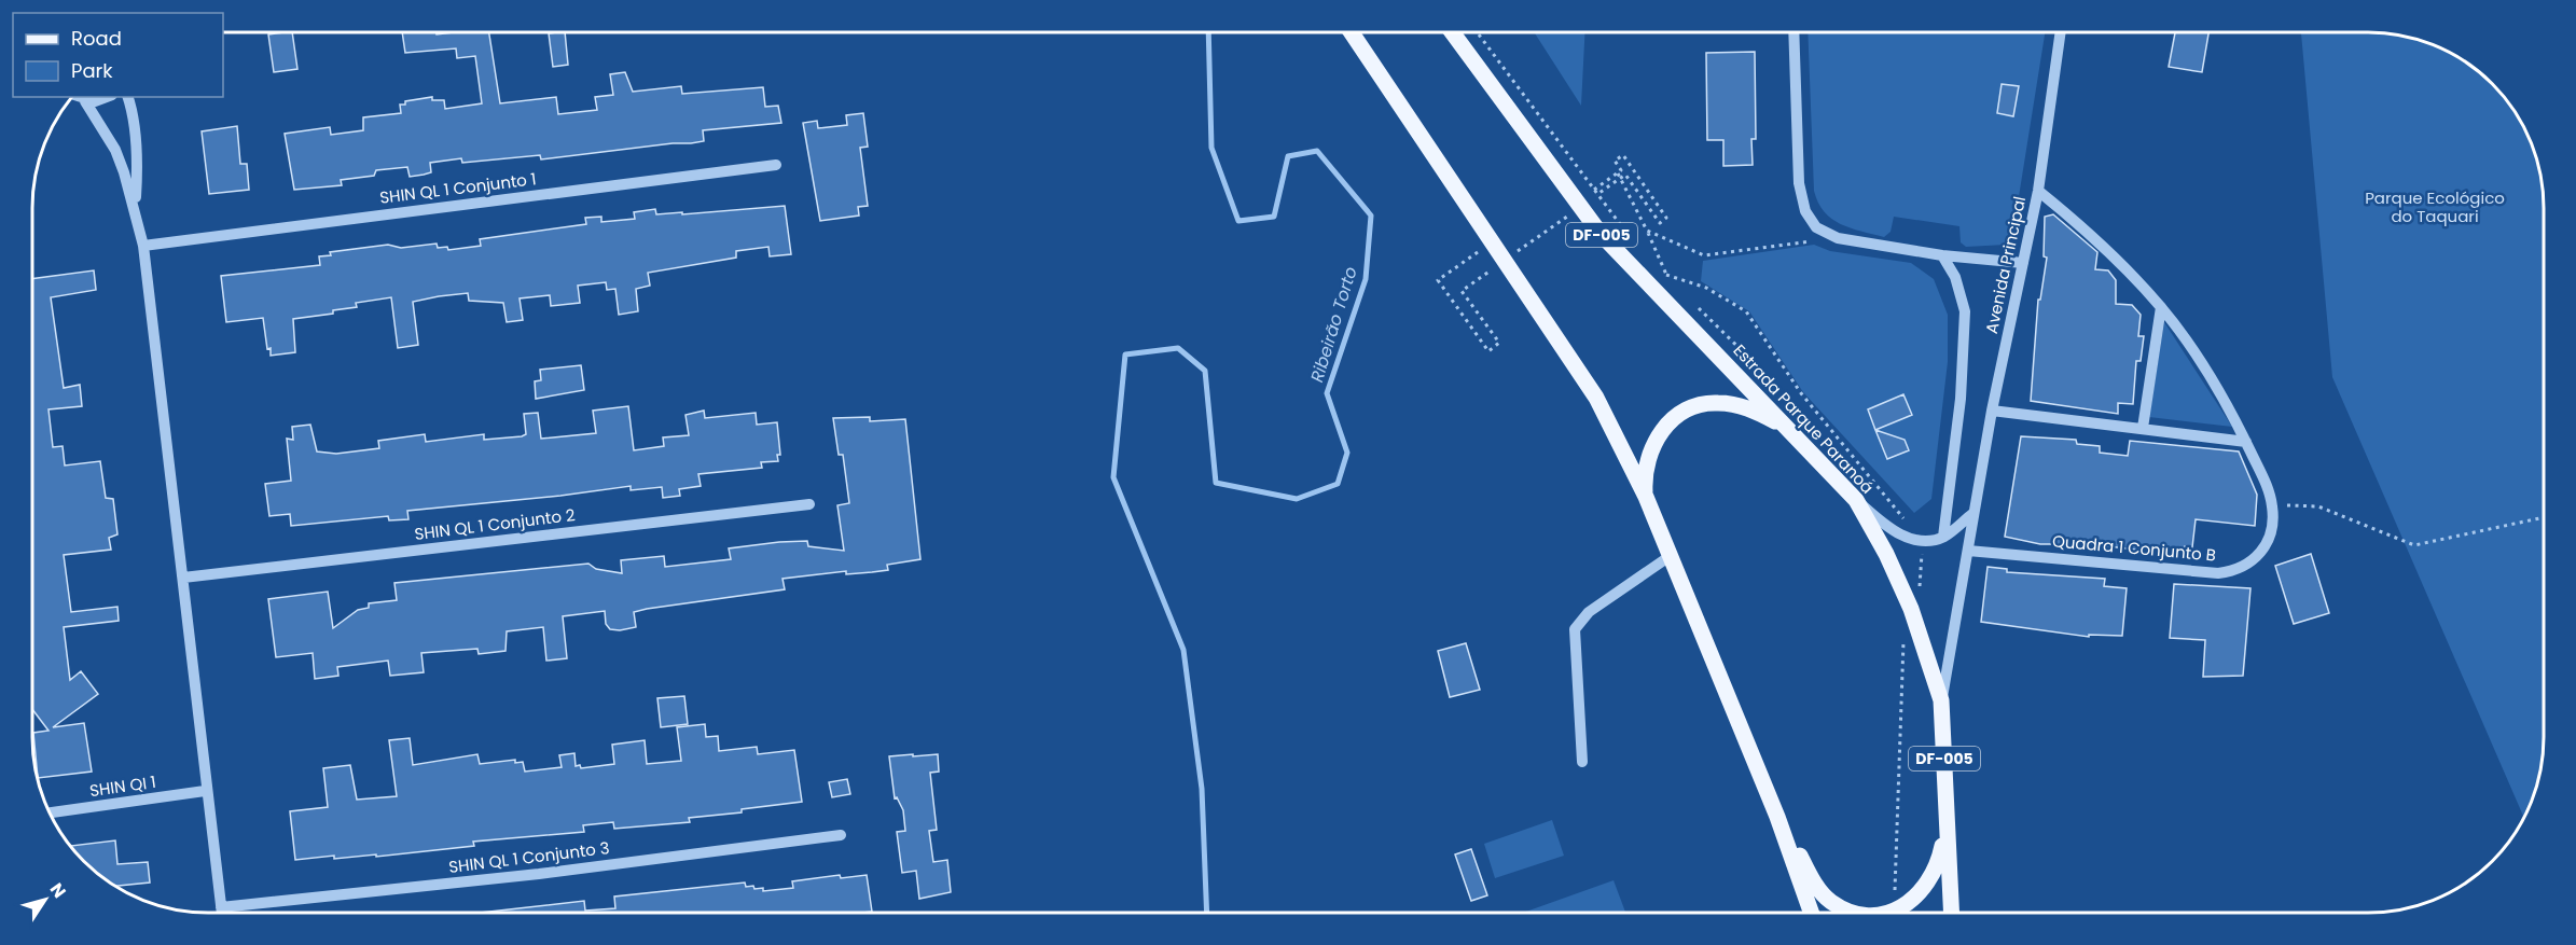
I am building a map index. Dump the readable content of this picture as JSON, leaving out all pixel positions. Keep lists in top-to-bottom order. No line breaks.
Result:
{"streets":{"main road":["DF-005","Estrada Parque Paranoá"],"street":["SHIN QL 1 Conjunto 1","Avenida Principal","SHIN QL 1 Conjunto 2","Quadra 1 Conjunto B","SHIN QI 1","SHIN QL 1 Conjunto 3"]},"crossings":[["Avenida Principal","Estrada Parque Paranoá"],["Avenida Principal","Quadra 1 Conjunto B"]],"water":["Ribeirão Torto"],"parks":["Parque Ecológico do Taquari"],"legend":["Road","Park"],"north":"top right"}
